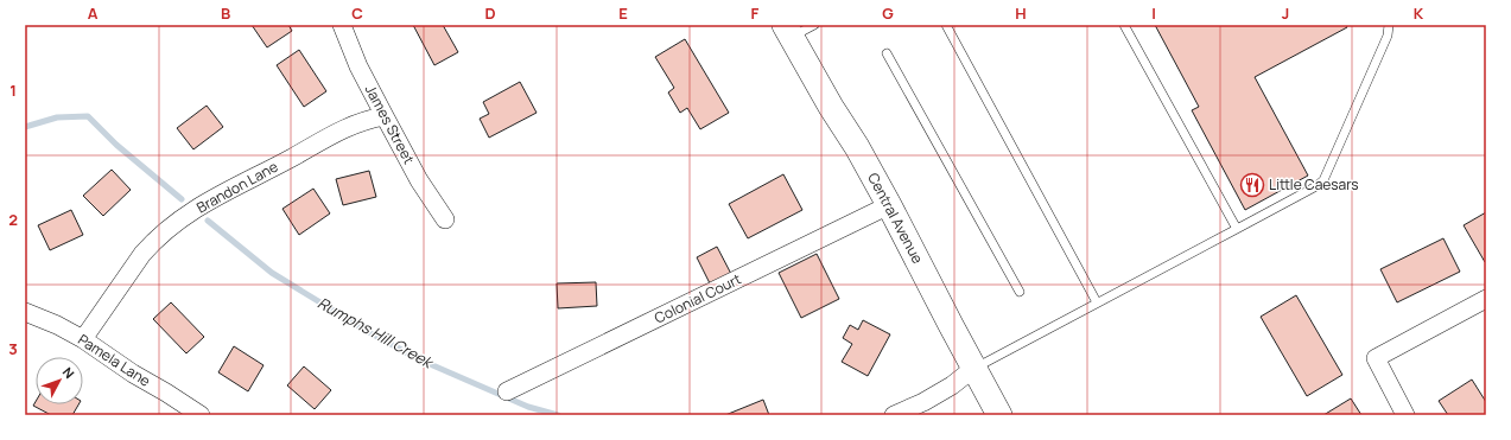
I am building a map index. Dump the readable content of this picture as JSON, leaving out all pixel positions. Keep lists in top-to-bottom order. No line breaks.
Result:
{"streets":{"street":["James Street","Brandon Lane","Central Avenue","Colonial Court","Pamela Lane"]},"crossings":[["James Street","Brandon Lane"],["Brandon Lane","Pamela Lane"],["Central Avenue","Colonial Court"]],"water":["Rumphs Hill Creek"],"places":{"restaurant":["Little Caesars"]},"north":"top right","grid":{"columns":["A","B","C","D","E","F","G","H","I","J","K"],"rows":["1","2","3"]}}
